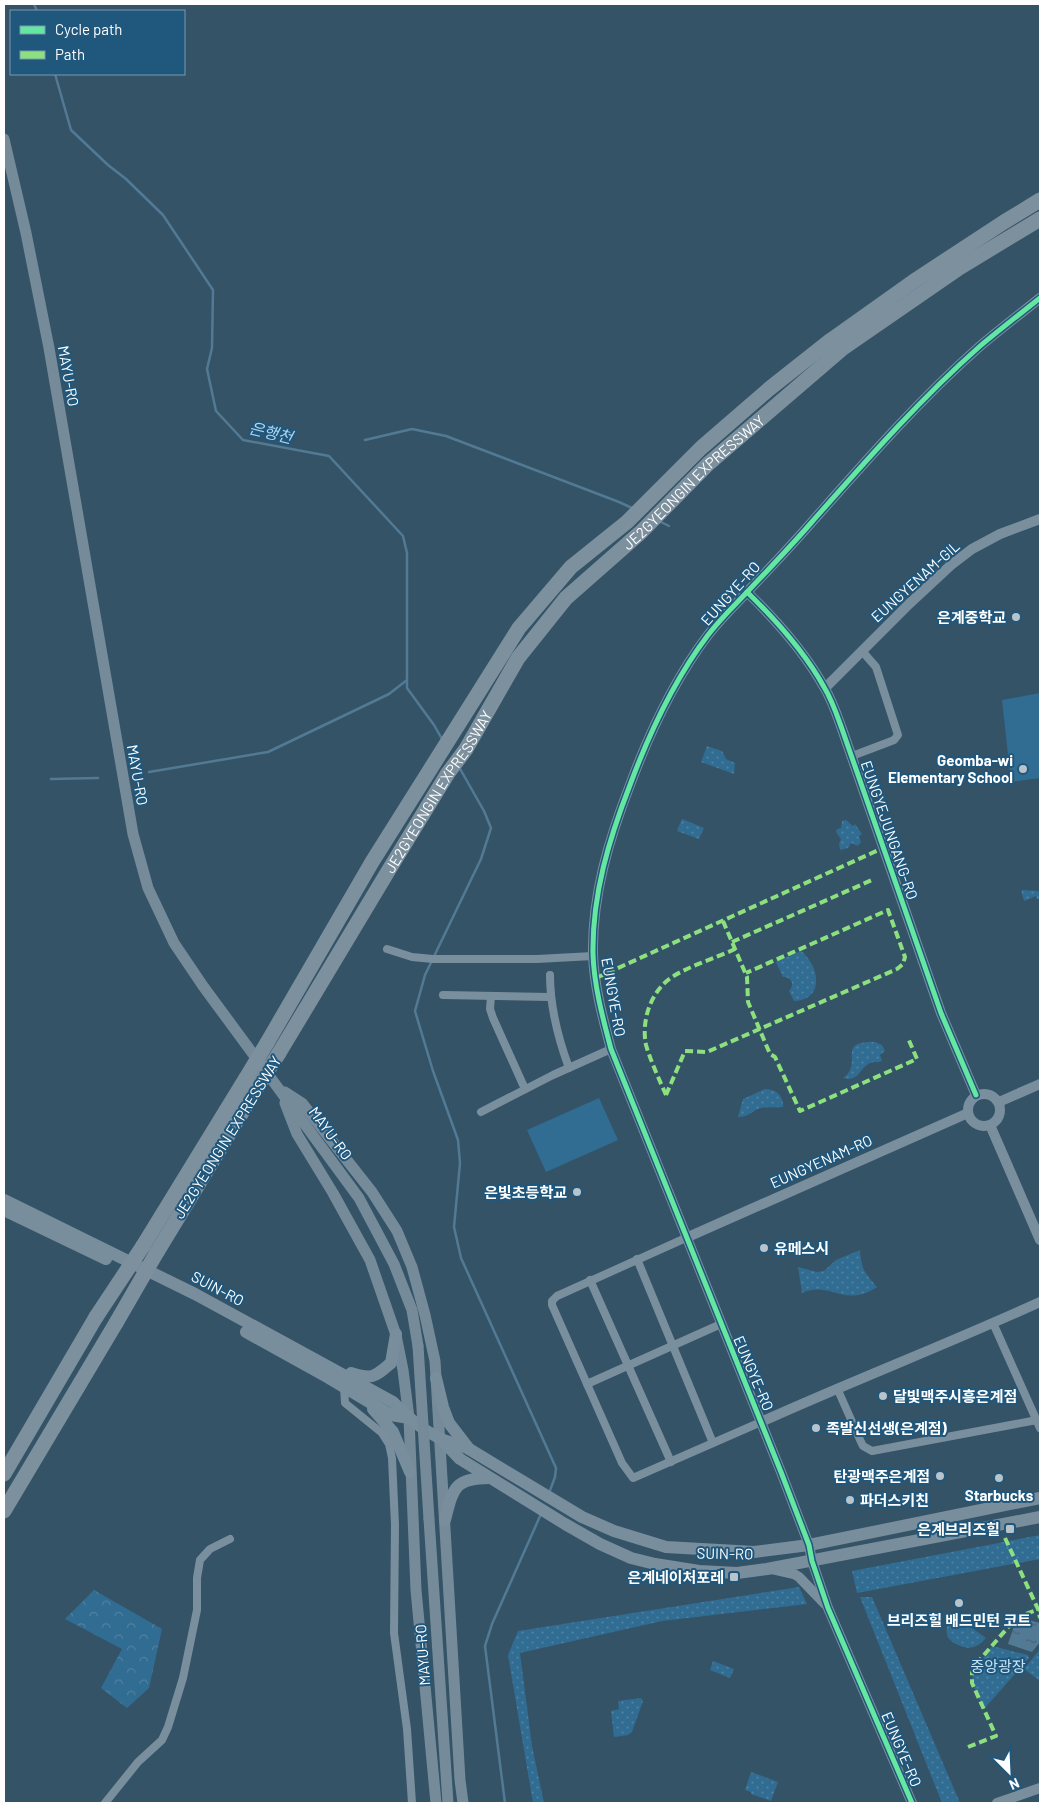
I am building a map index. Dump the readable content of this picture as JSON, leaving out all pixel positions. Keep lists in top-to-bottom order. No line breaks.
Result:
{"streets":{"highway":["JE2GYEONGIN EXPRESSWAY"],"main road":["MAYU-RO","SUIN-RO"],"street":["EUNGYENAM-GIL","EUNGYE-RO","EUNGYEJUNGANG-RO","EUNGYENAM-RO"]},"crossings":[["EUNGYENAM-GIL","EUNGYEJUNGANG-RO"],["EUNGYE-RO","EUNGYEJUNGANG-RO"],["EUNGYE-RO","EUNGYENAM-RO"],["EUNGYE-RO","SUIN-RO"],["EUNGYEJUNGANG-RO","EUNGYENAM-RO"]],"water":["은행천"],"parks":["중앙광장"],"places":{"other":["은계중학교","Geomba-wi Elementary School","은빛초등학교","유메스시","달빛맥주시흥은계점","족발신선생(은계점)","탄광맥주은계점","Starbucks","파더스키친","브리즈힐 배드민턴 코트"],"transit":["은계브리즈힐","은계네이처포레"]},"legend":["Cycle path","Path"],"north":"bottom right"}
